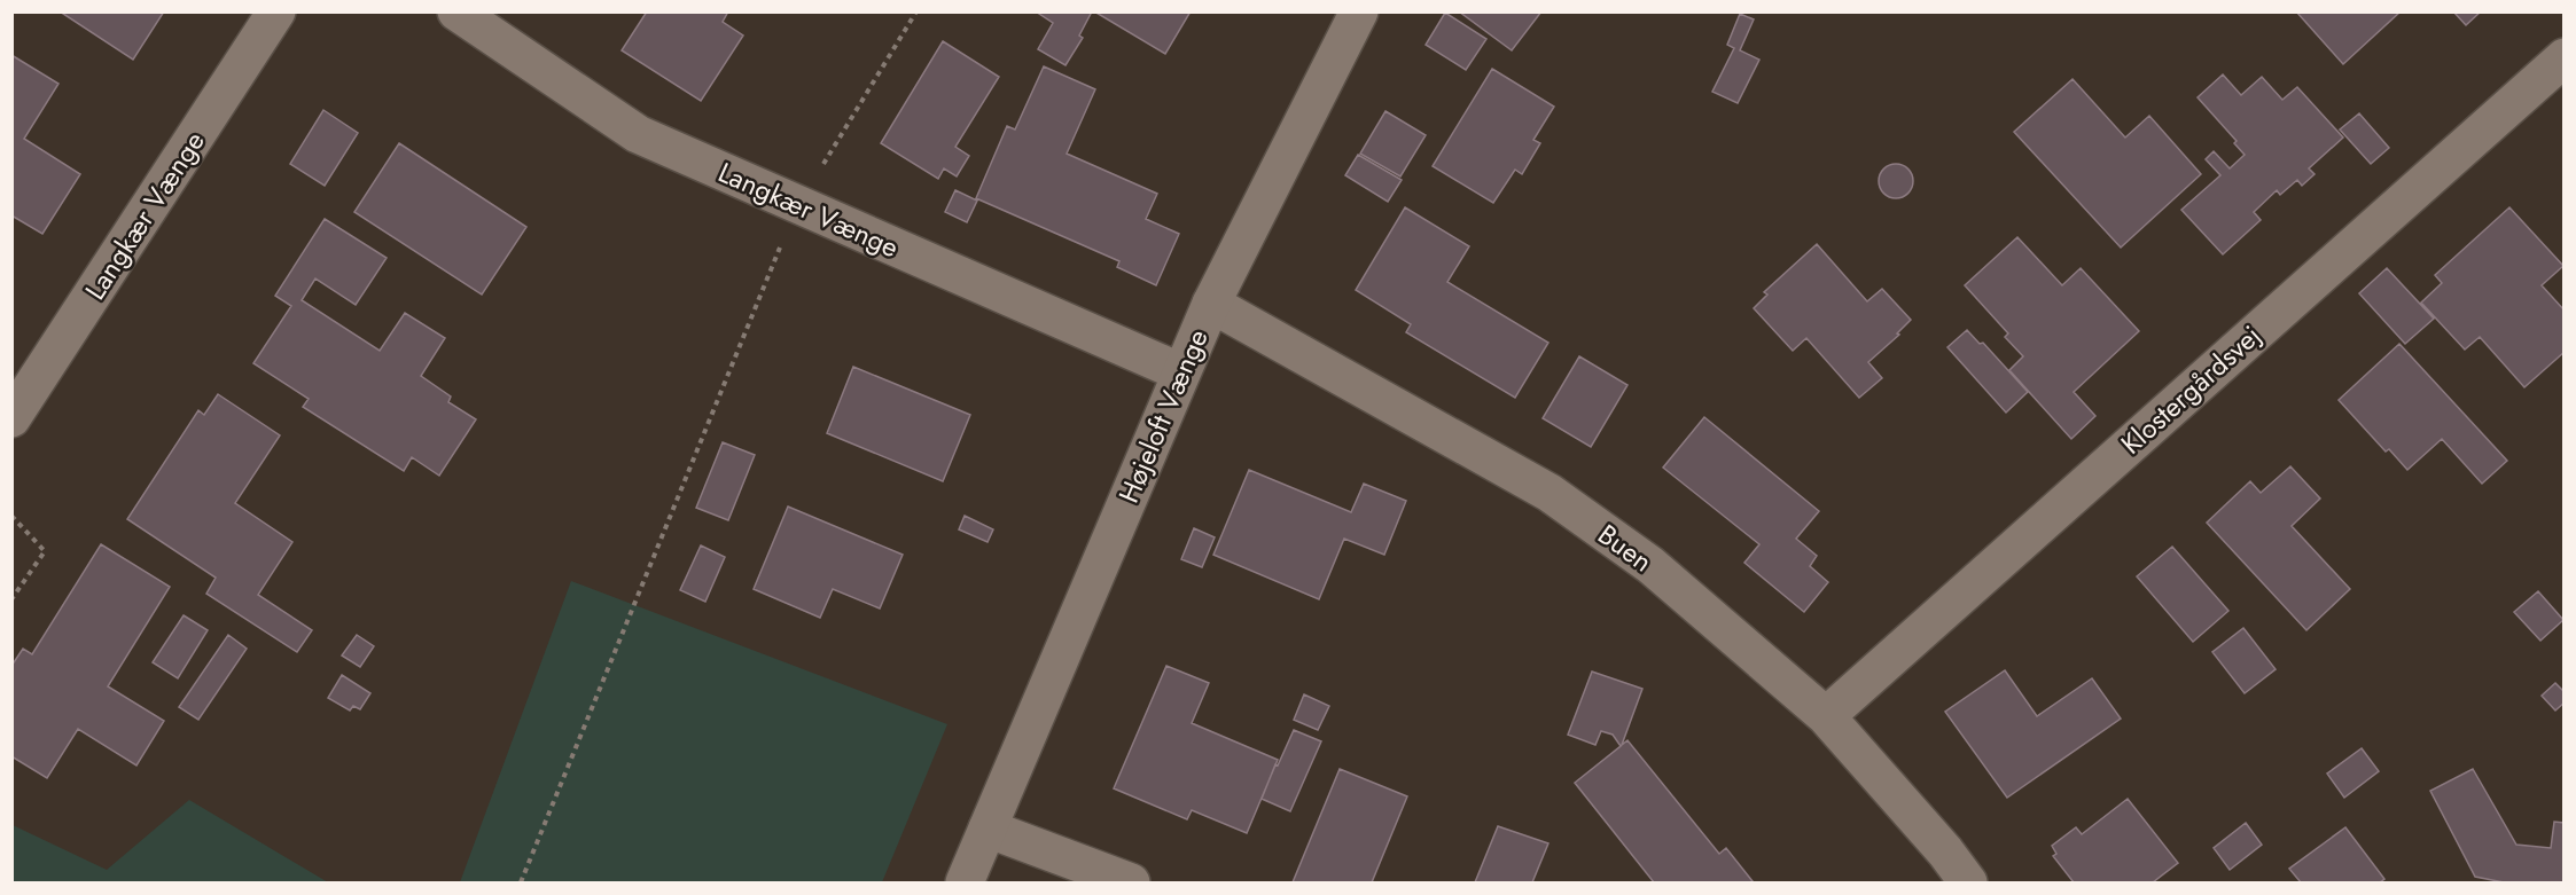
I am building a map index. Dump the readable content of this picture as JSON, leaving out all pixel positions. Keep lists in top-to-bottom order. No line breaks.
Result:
{"streets":{"street":["Langkær Vænge","Klostergårdsvej","Højeloft Vænge","Buen"]},"crossings":[["Langkær Vænge","Højeloft Vænge"],["Klostergårdsvej","Buen"],["Højeloft Vænge","Buen"]]}
